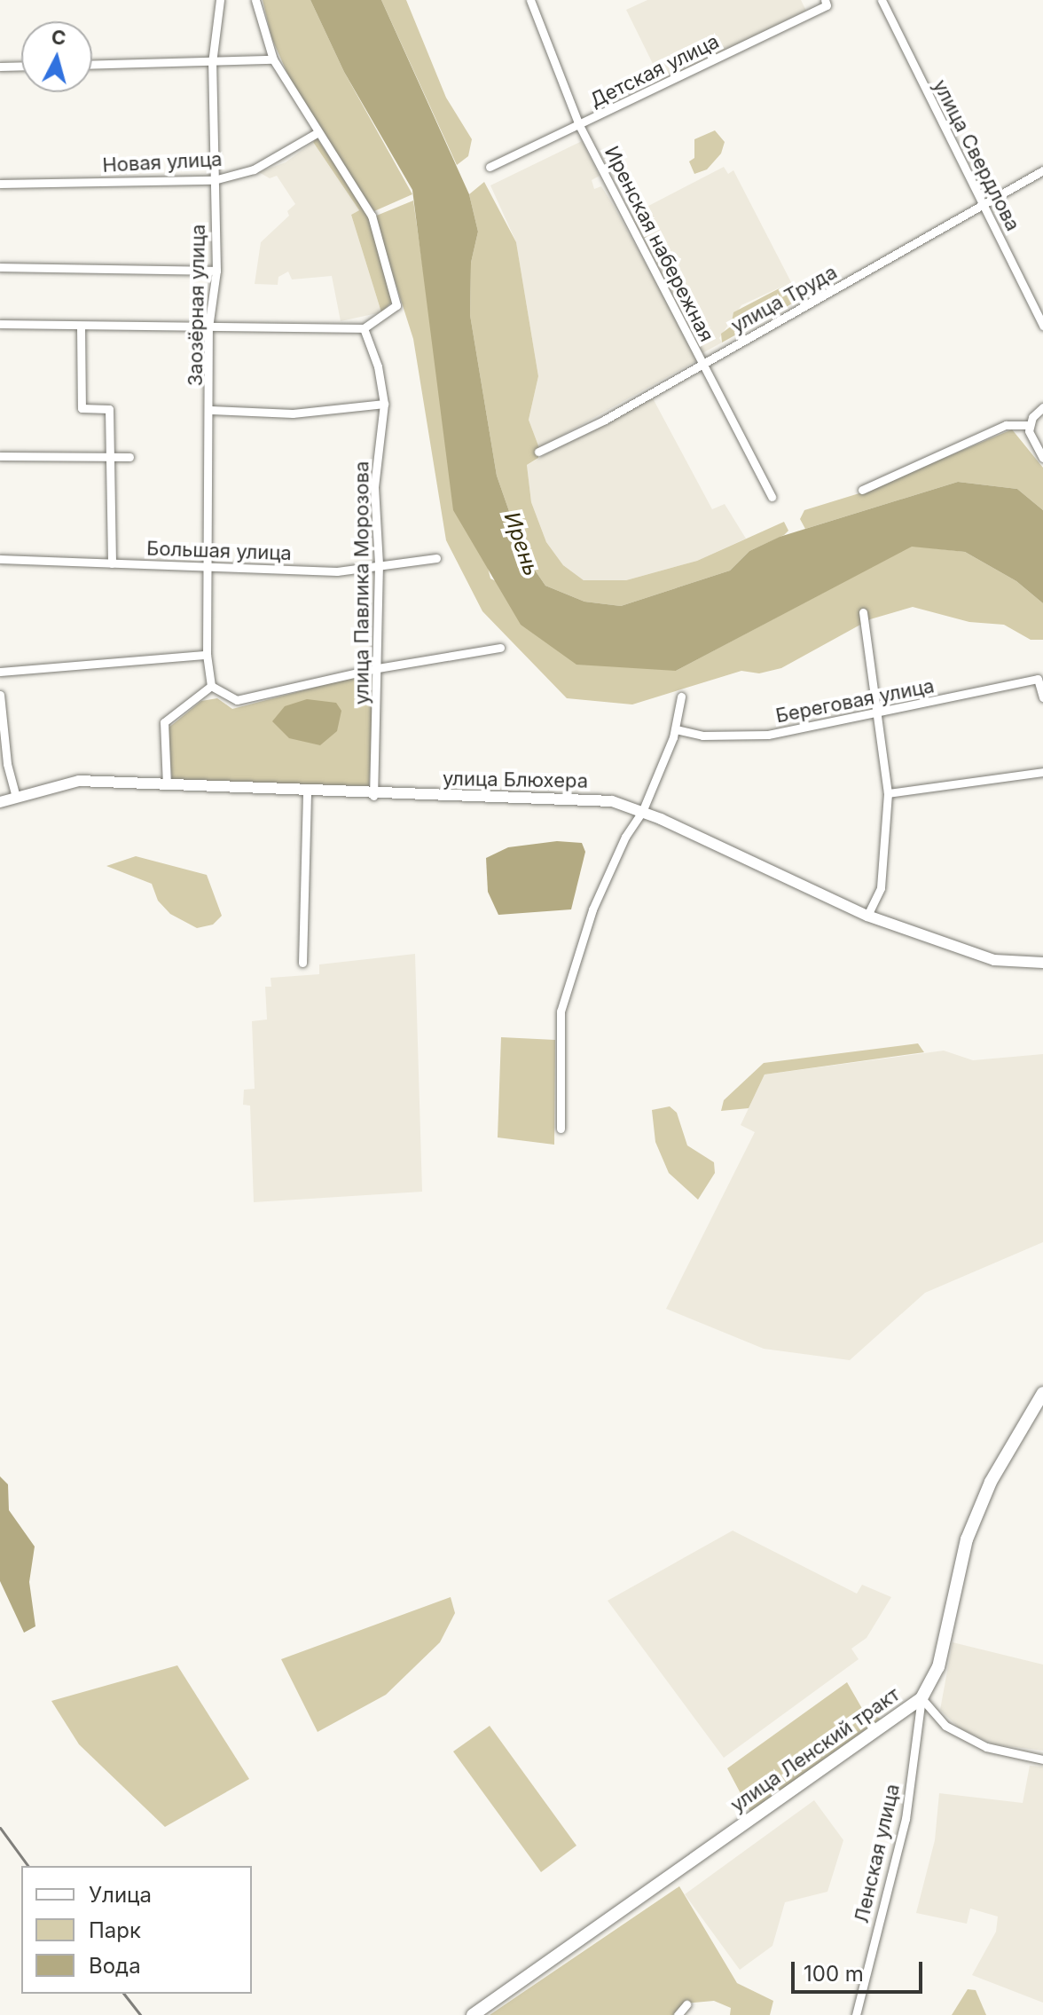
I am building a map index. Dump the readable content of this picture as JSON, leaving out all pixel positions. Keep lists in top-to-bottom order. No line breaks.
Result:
{"streets":{"main road":["улица Ленский тракт"],"street":["Детская улица","улица Свердлова","Новая улица","Иренская набережная","улица Труда","Заозёрная улица","Большая улица","улица Павлика Морозова","Береговая улица","улица Блюхера","Ленская улица"]},"crossings":[["Детская улица","Иренская набережная"],["улица Свердлова","улица Труда"],["Новая улица","Заозёрная улица"],["Иренская набережная","улица Труда"],["Заозёрная улица","Большая улица"],["Большая улица","улица Павлика Морозова"],["улица Павлика Морозова","улица Блюхера"],["улица Ленский тракт","Ленская улица"]],"water":["Ирень"],"legend":["Улица","Парк","Вода"],"scale_bar":"100 m","north":"top"}
